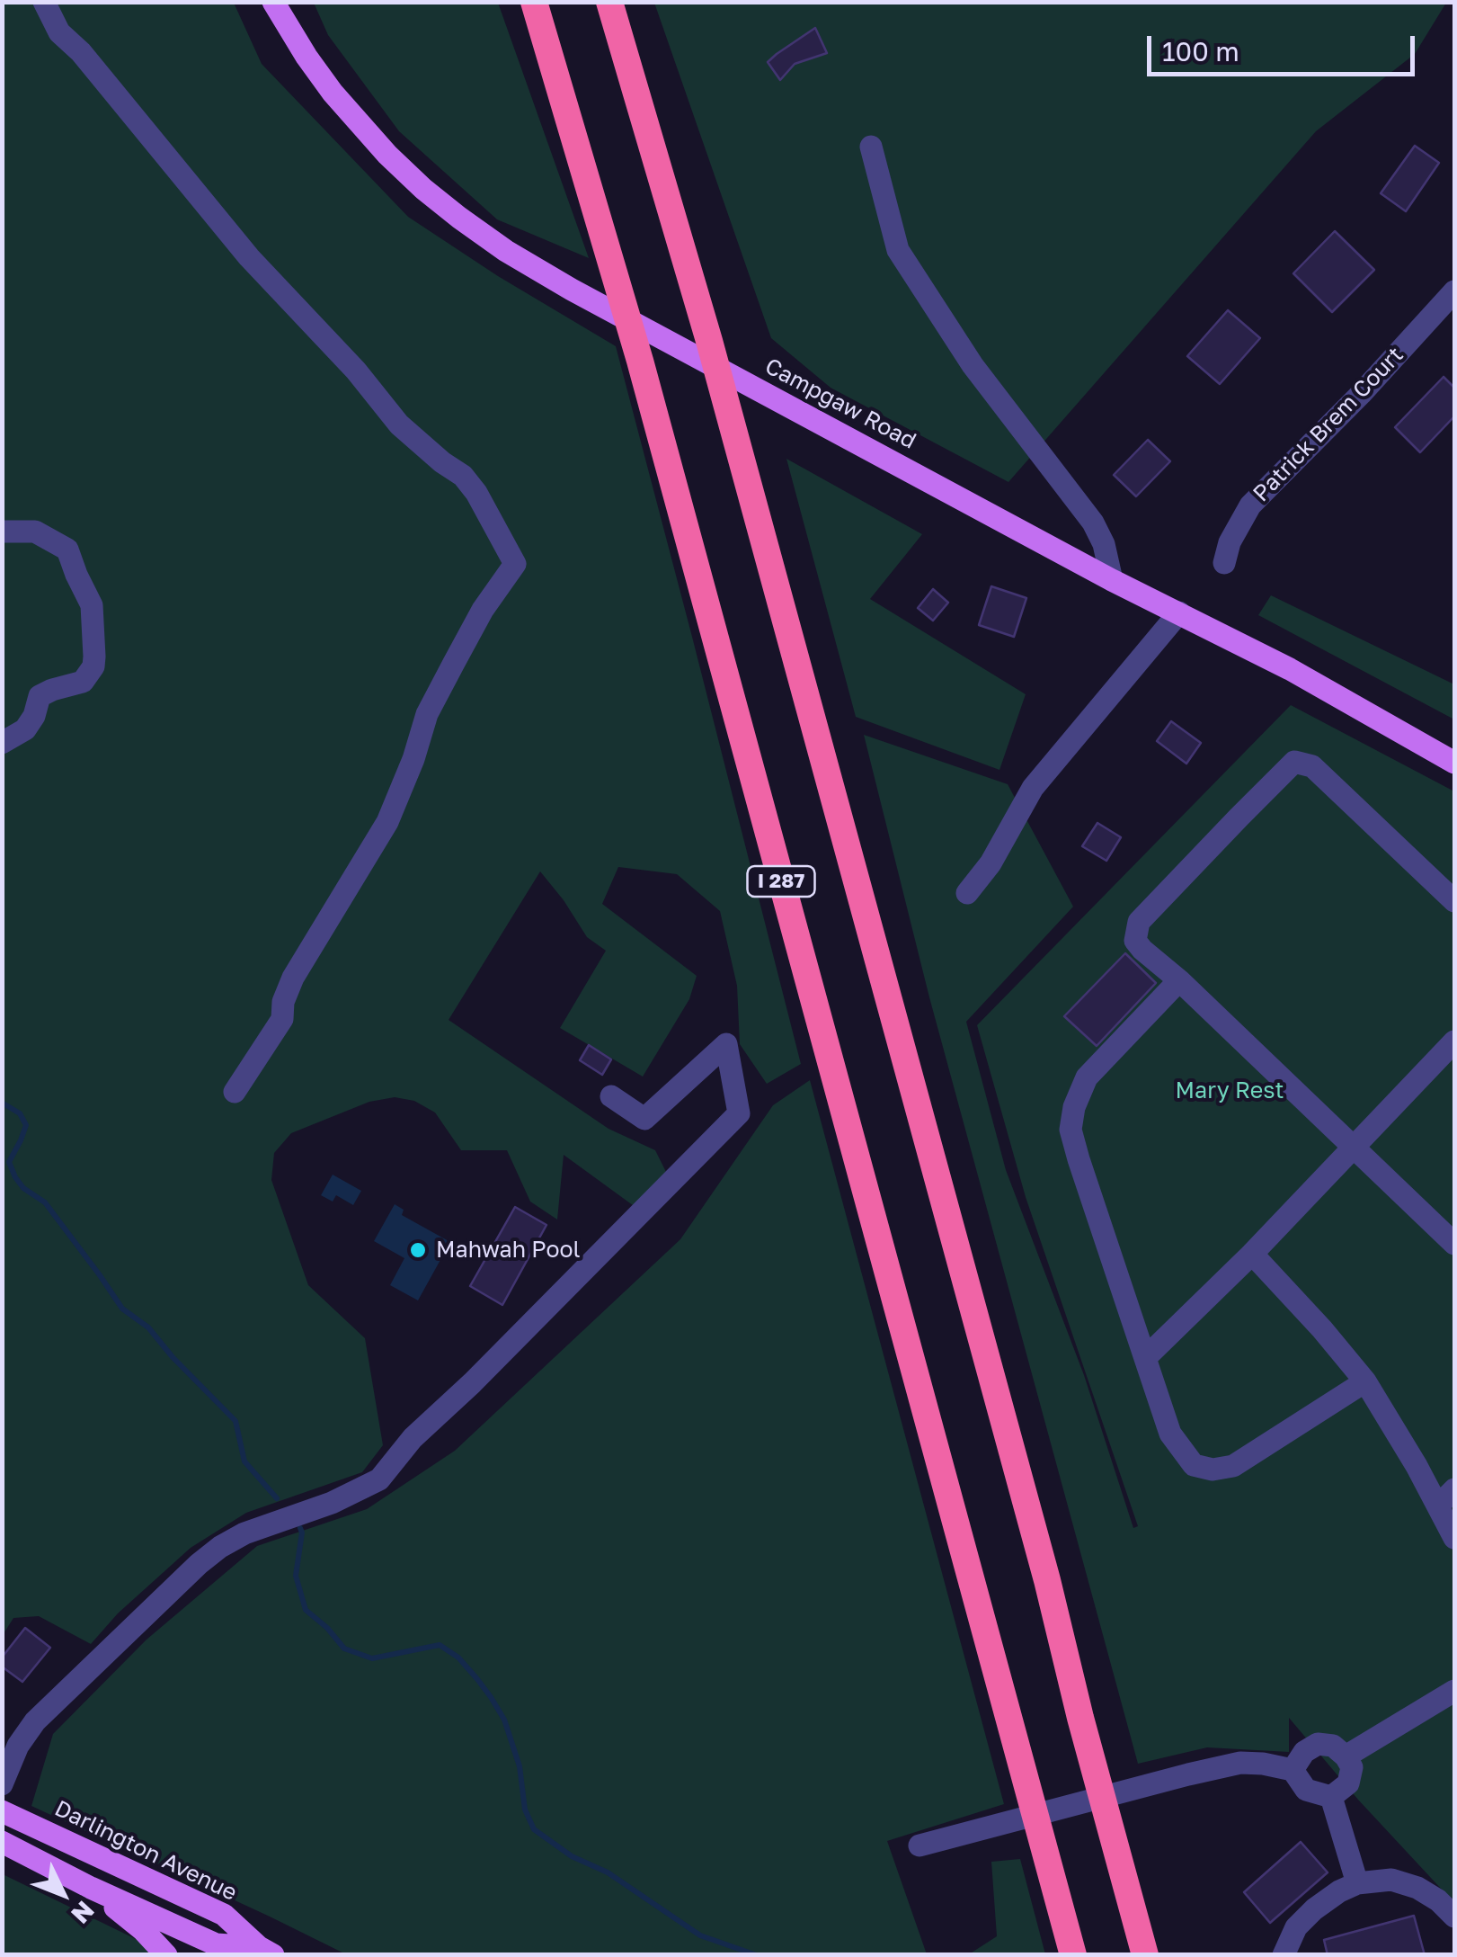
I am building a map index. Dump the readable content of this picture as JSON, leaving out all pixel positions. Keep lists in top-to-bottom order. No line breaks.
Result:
{"streets":{"highway":["I 287"],"main road":["Campgaw Road","Darlington Avenue"],"street":["Patrick Brem Court"]},"parks":["Mary Rest"],"places":["Mahwah Pool"],"scale_bar":"100 m","north":"bottom right"}
